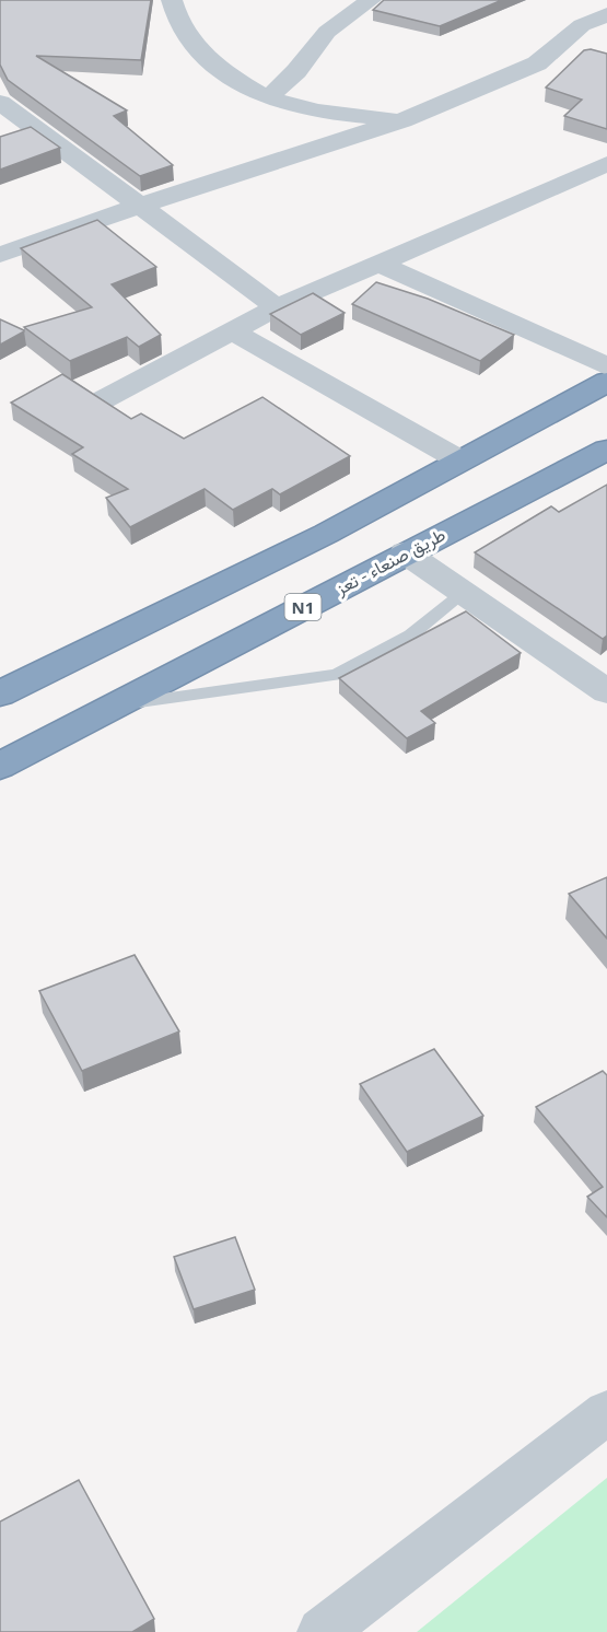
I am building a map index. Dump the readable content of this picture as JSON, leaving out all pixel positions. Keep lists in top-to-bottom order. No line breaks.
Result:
{"streets":{"highway":["طريق صنعاء - تعز","N1"]}}
